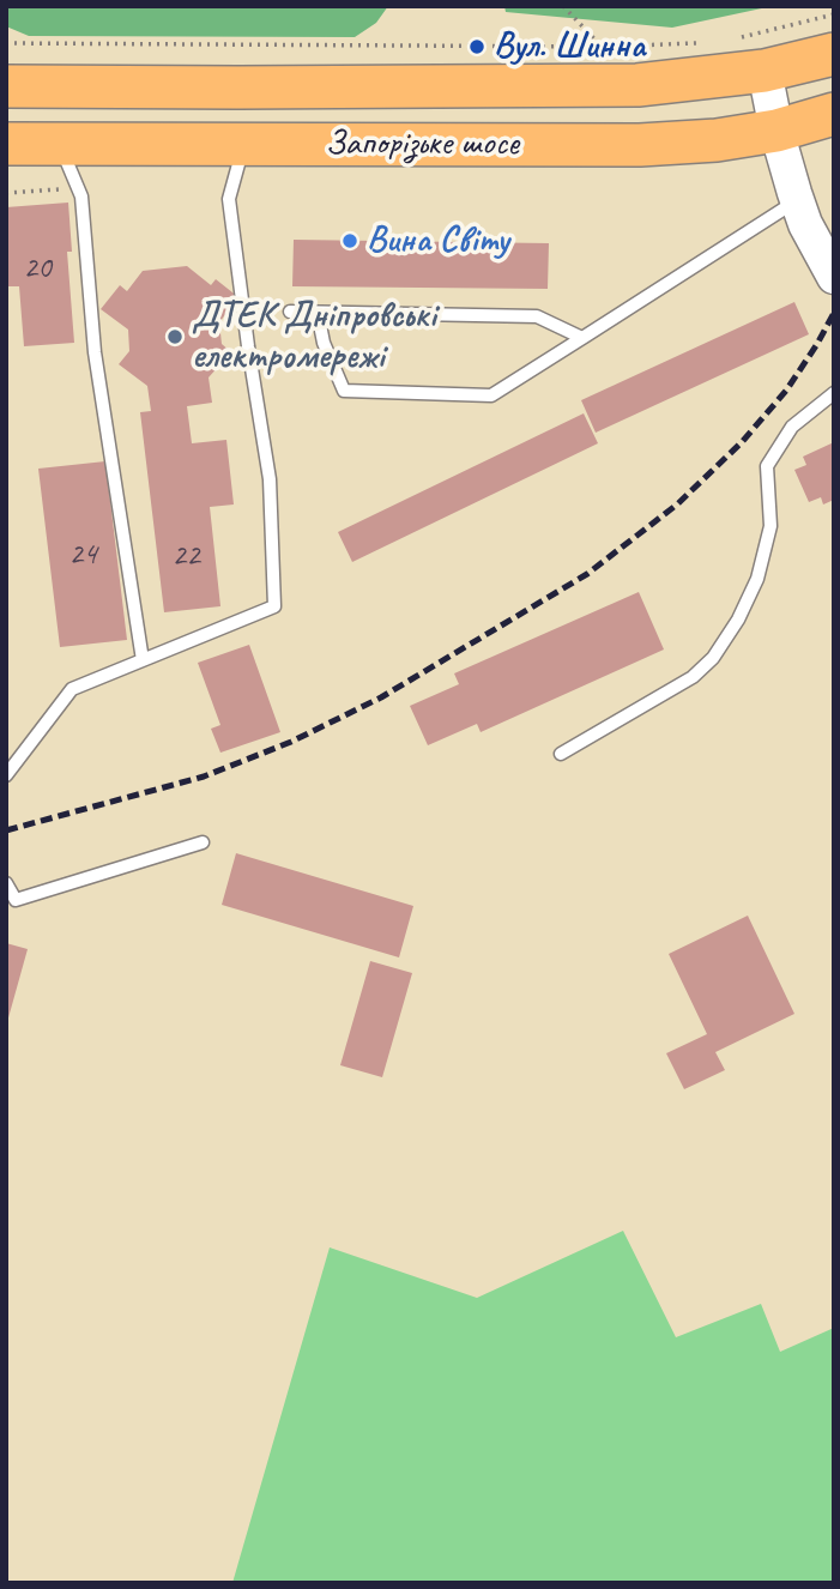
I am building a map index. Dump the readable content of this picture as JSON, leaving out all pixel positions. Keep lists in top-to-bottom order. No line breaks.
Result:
{"streets":{"main road":["Запорізьке шосе"]},"places":["Вул. Шинна","Вина Світу","ДТЕК Дніпровські електромережі"],"house_numbers":["20","24","22"]}
